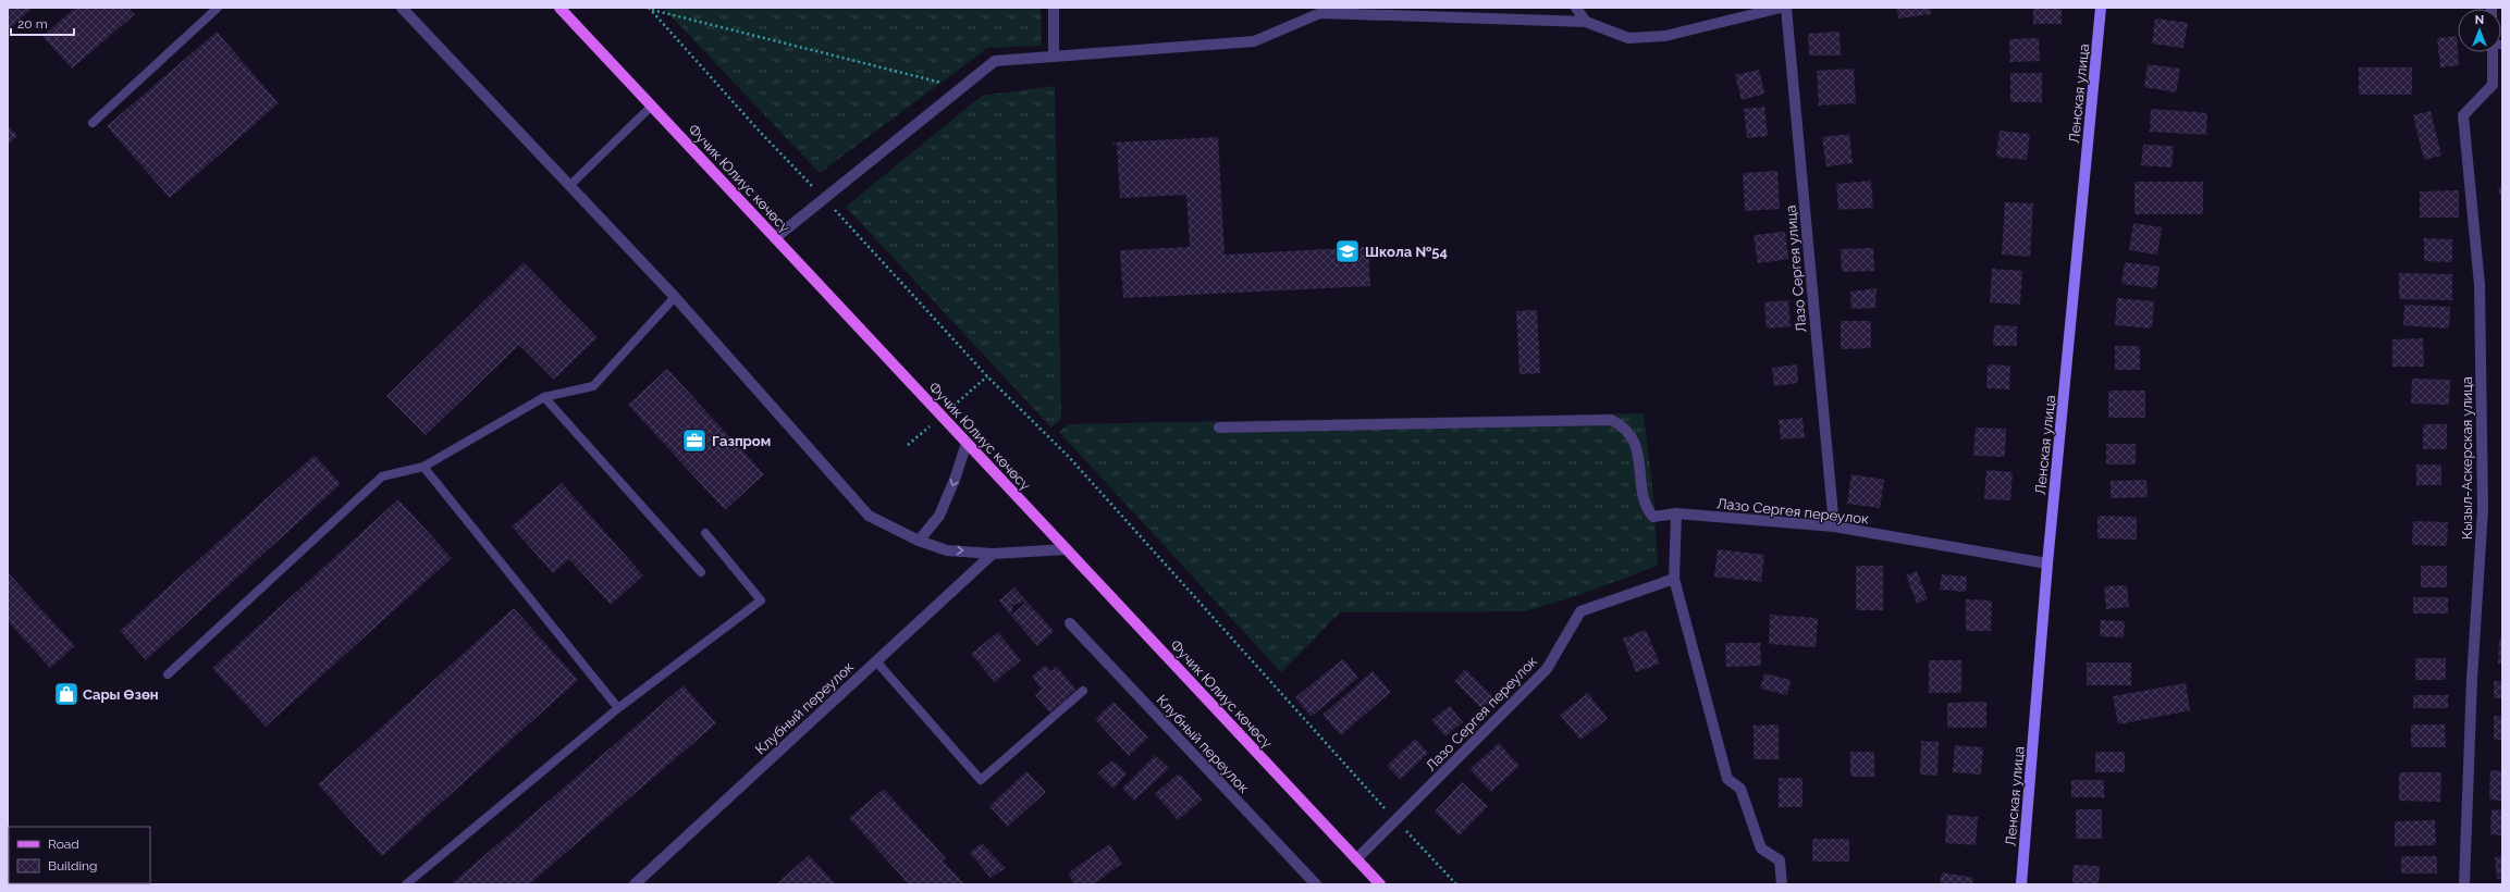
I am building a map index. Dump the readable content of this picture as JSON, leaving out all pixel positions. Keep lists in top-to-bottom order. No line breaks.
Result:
{"streets":{"main road":["Ленская улица","Фучик Юлиус көчөсү"],"street":["Лазо Сергея улица","Кызыл-Аскерская улица","Лазо Сергея переулок","Клубный переулок"]},"crossings":[["Ленская улица","Лазо Сергея переулок"],["Фучик Юлиус көчөсү","Лазо Сергея переулок"],["Лазо Сергея улица","Лазо Сергея переулок"]],"places":{"school or university":["Школа №54"],"office":["Газпром"],"shop":["Сары Өзөн"]},"legend":["Road","Building"],"scale_bar":"20 m","north":"top"}
